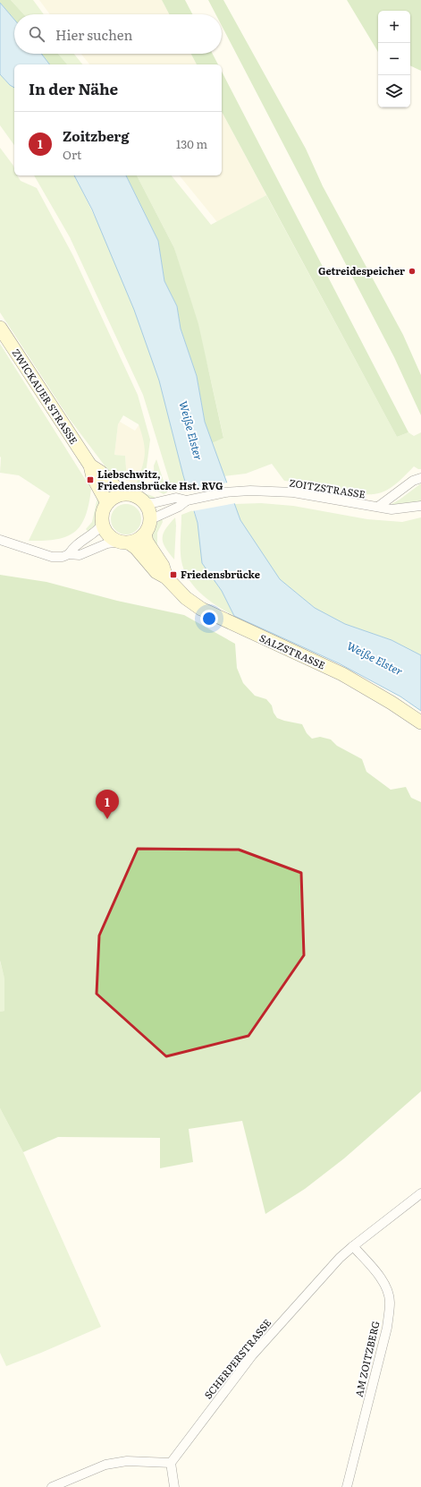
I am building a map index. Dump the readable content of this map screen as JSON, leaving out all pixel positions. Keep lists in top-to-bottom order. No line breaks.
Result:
{"streets":{"main road":["ZWICKAUER STRASSE","SALZSTRASSE"],"street":["ZOITZSTRASSE","SCHERPERSTRASSE","AM ZOITZBERG"]},"crossings":[["ZWICKAUER STRASSE","ZOITZSTRASSE"],["ZWICKAUER STRASSE","SALZSTRASSE"],["ZOITZSTRASSE","SALZSTRASSE"],["SCHERPERSTRASSE","AM ZOITZBERG"]],"water":["Weiße Elster"],"places":{"other":["Getreidespeicher"],"transit":["Liebschwitz, Friedensbrücke Hst. RVG","Friedensbrücke"]},"page":{"map_buttons":["+","−"],"search":"Hier suchen","heading":"In der Nähe","list":[{"mark":"1","name":"Zoitzberg","note":"Ort","value":"130 m"}],"pins":"1"}}
